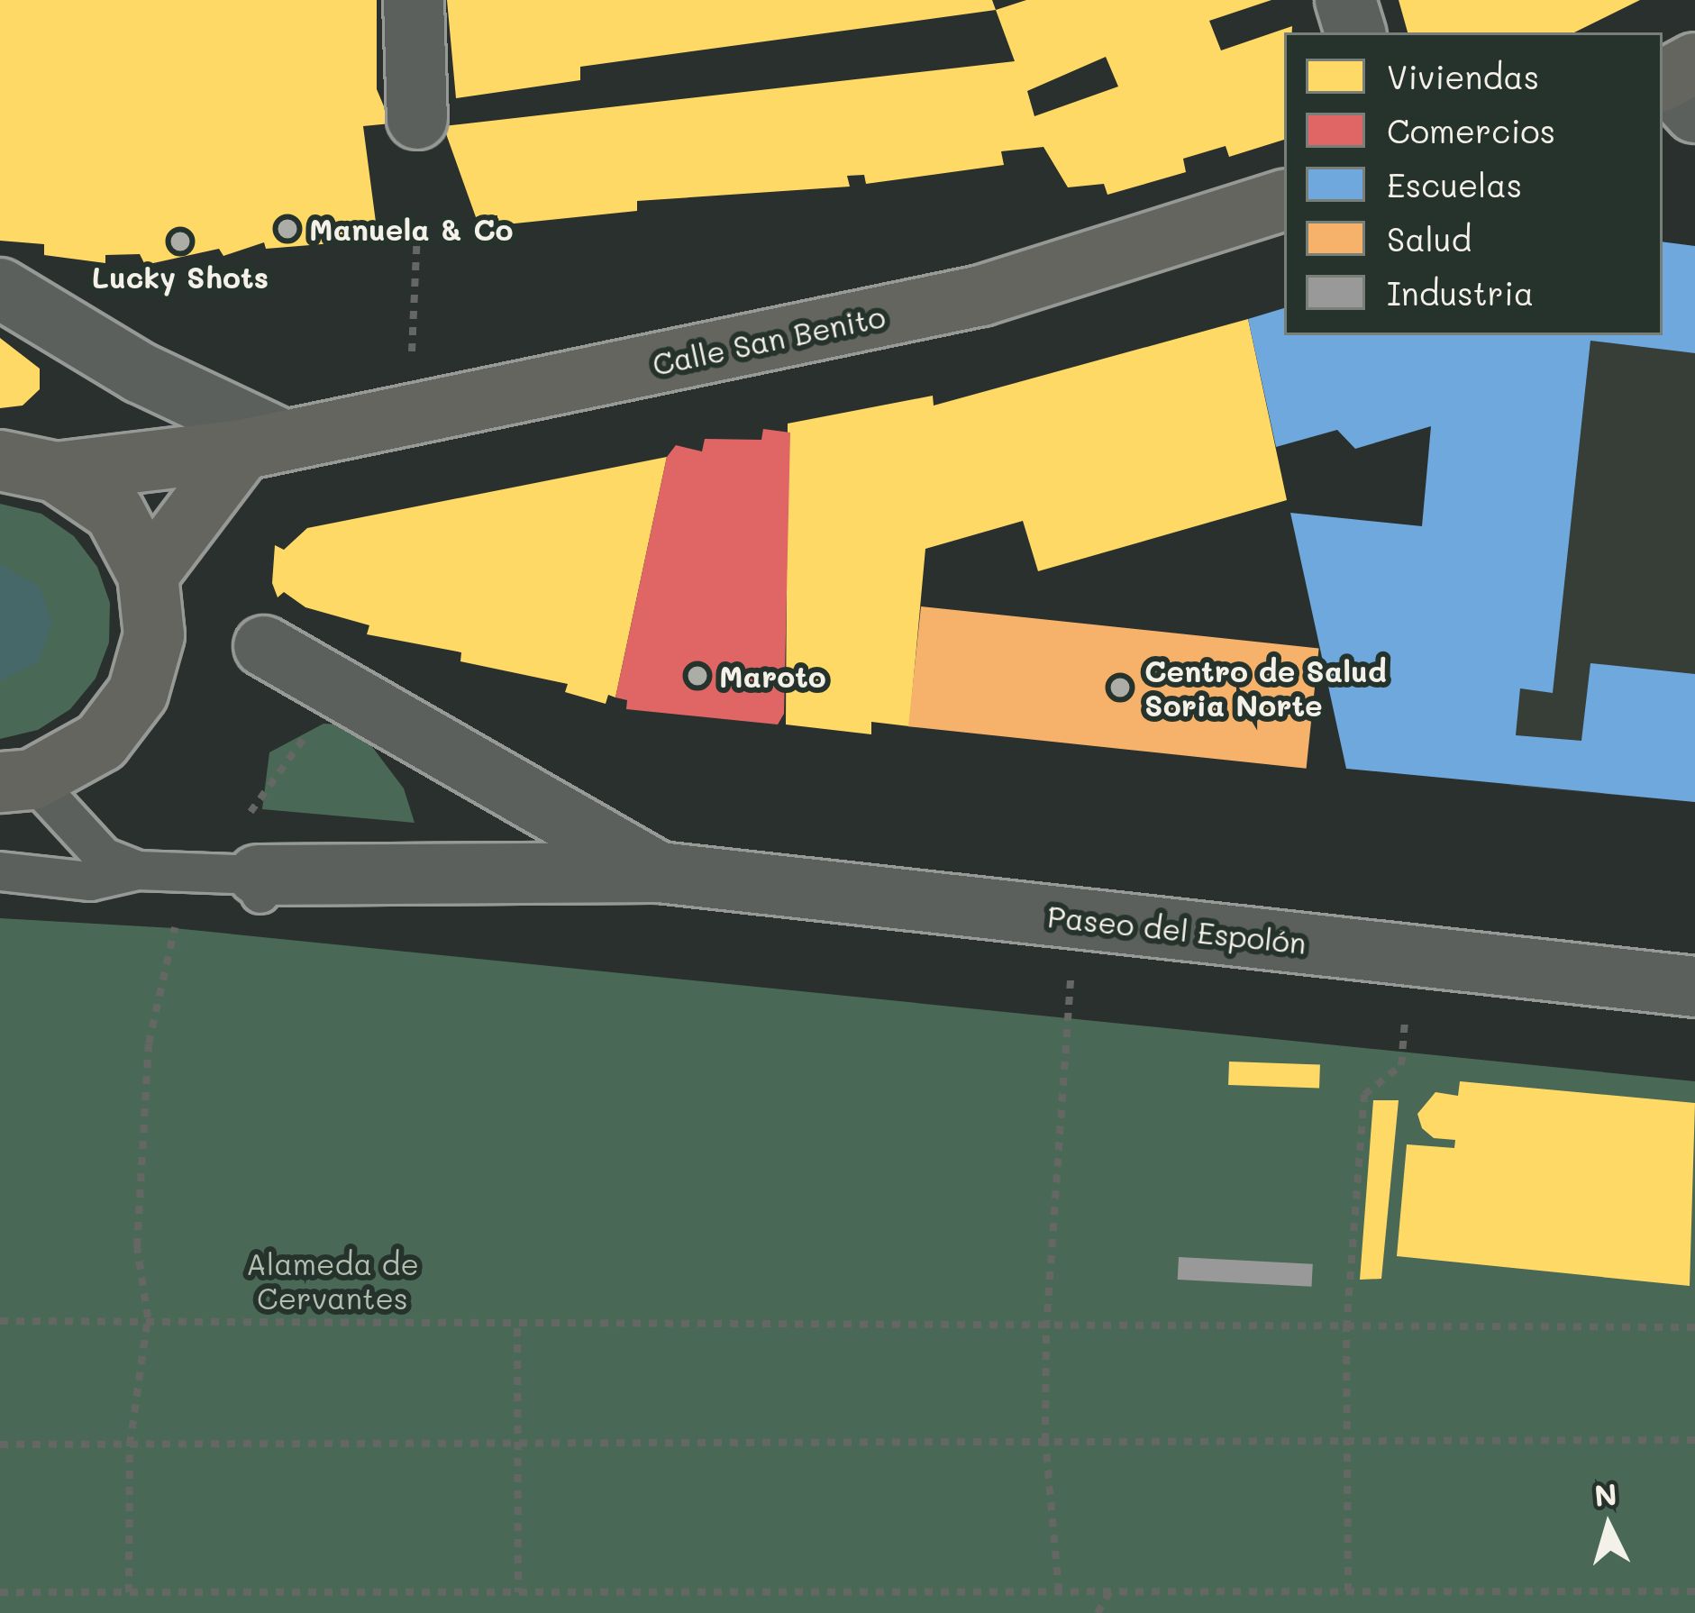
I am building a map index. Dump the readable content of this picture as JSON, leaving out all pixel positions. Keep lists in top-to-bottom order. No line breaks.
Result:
{"streets":{"main road":["Calle San Benito"],"street":["Paseo del Espolón"]},"parks":["Alameda de Cervantes"],"places":["Manuela & Co","Lucky Shots","Maroto","Centro de Salud Soria Norte"],"legend":["Viviendas","Comercios","Escuelas","Salud","Industria"],"north":"top"}
